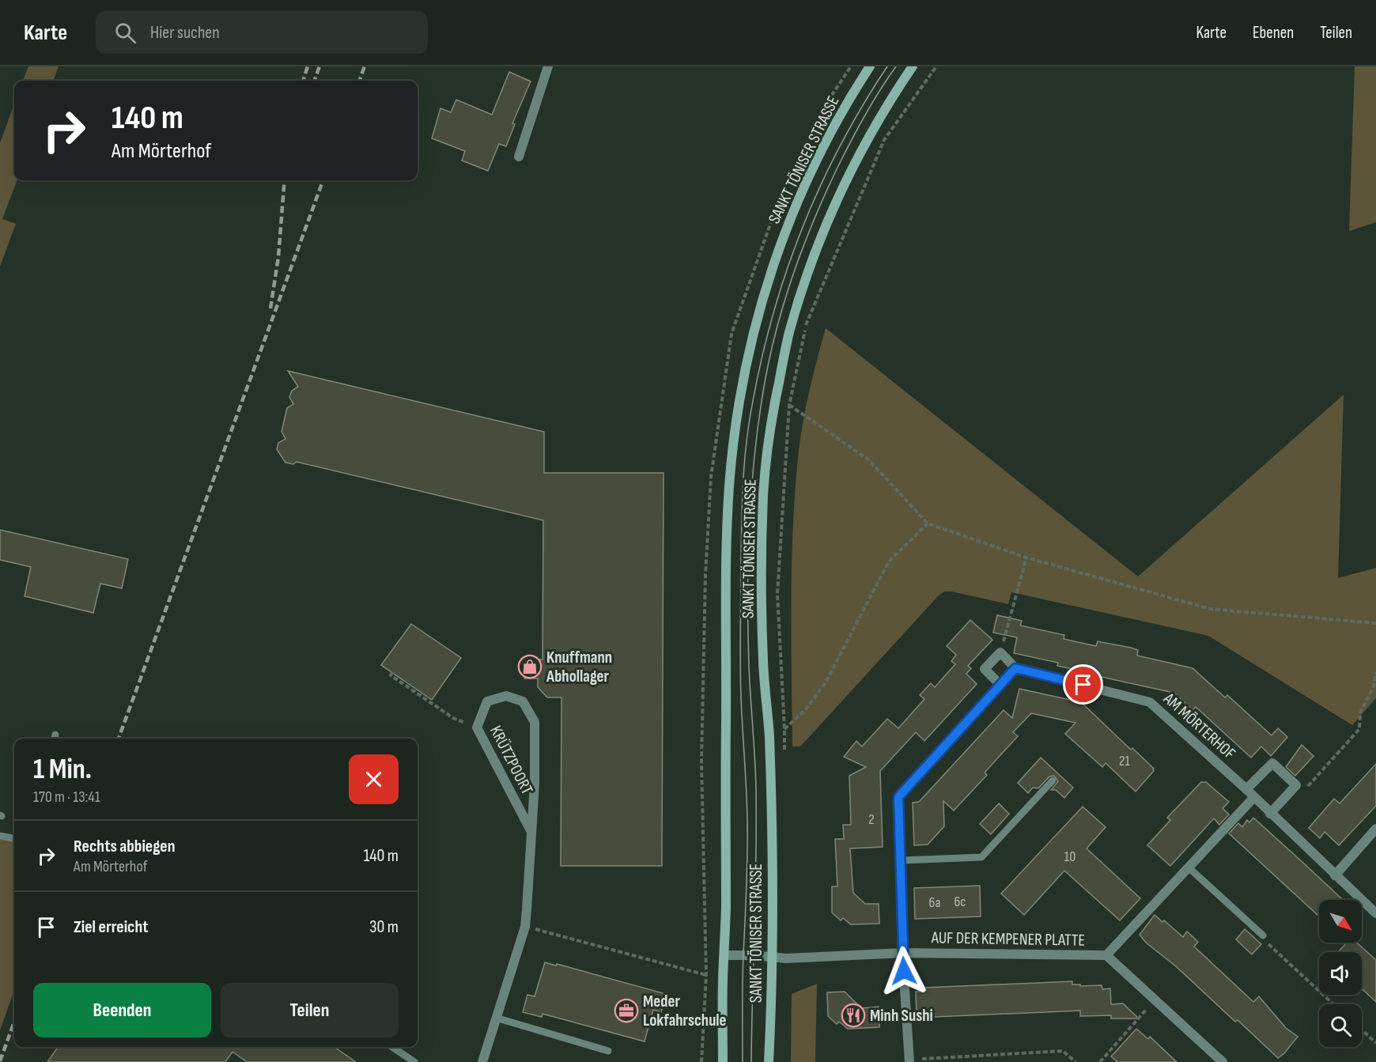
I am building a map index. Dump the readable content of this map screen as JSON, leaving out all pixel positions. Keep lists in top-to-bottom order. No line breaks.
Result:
{"streets":{"main road":["SANKT TÖNISER STRASSE"],"street":["AM MÖRTERHOF","KRÜTZPOORT","AUF DER KEMPENER PLATTE"]},"crossings":[["SANKT TÖNISER STRASSE","AUF DER KEMPENER PLATTE"]],"places":{"shop":["Knuffmann Abhollager"],"office":["Meder Lokfahrschule"],"restaurant":["Minh Sushi"]},"house_numbers":["21","2","10","6c","6a"],"north":"bottom right","page":{"header":"Karte","search":"Hier suchen","nav":["Karte","Ebenen","Teilen"],"turn":["140 m","Am Mörterhof"],"heading":["1 Min.","170 m · 13:41"],"list":[{"name":"Rechts abbiegen","note":"Am Mörterhof","value":"140 m"},{"name":"Ziel erreicht","value":"30 m"}],"buttons":["Beenden","Teilen"]}}
